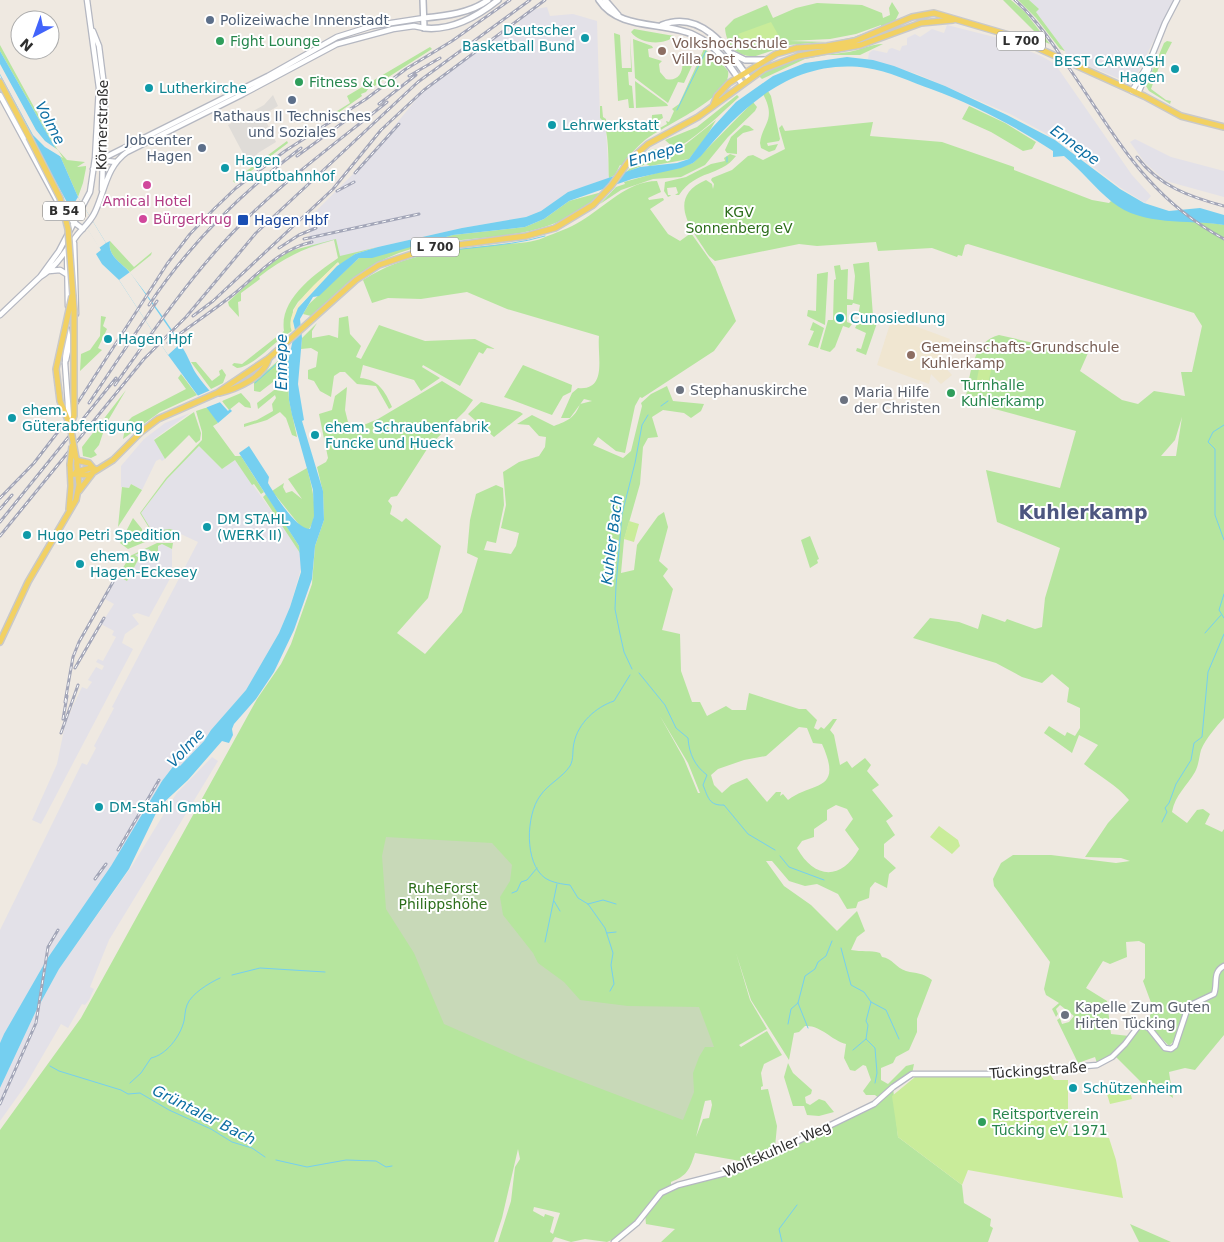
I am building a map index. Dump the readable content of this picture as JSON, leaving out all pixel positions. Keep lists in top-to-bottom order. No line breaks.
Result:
{"streets":{"main road":["L 700","B 54"],"street":["Körnerstraße","Tückingstraße","Wolfskuhler Weg"]},"crossings":[["L 700","B 54"],["Tückingstraße","Wolfskuhler Weg"]],"districts":["Kuhlerkamp"],"water":["Volme","Ennepe","Kuhler Bach","Grüntaler Bach"],"parks":["KGV Sonnenberg eV","RuheForst Philippshöhe"],"places":{"other":["Polizeiwache Innenstadt","Deutscher Basketball Bund","Fight Lounge","Volkshochschule Villa Post","BEST CARWASH Hagen","Fitness & Co.","Lutherkirche","Rathaus II Technisches und Soziales","Lehrwerkstatt","Jobcenter Hagen","Hagen Hauptbahnhof","Amical Hotel","Bürgerkrug","Cunosiedlung","Hagen Hpf","Gemeinschafts-Grundschule Kuhlerkamp","Stephanuskirche","Turnhalle Kuhlerkamp","Maria Hilfe der Christen","ehem. Güterabfertigung","ehem. Schraubenfabrik Funcke und Hueck","DM STAHL (WERK II)","Hugo Petri Spedition","ehem. Bw Hagen-Eckesey","DM-Stahl GmbH","Kapelle Zum Guten Hirten Tücking","Schützenheim","Reitsportverein Tücking eV 1971"],"transit":["Hagen Hbf"]},"north":"bottom left"}
